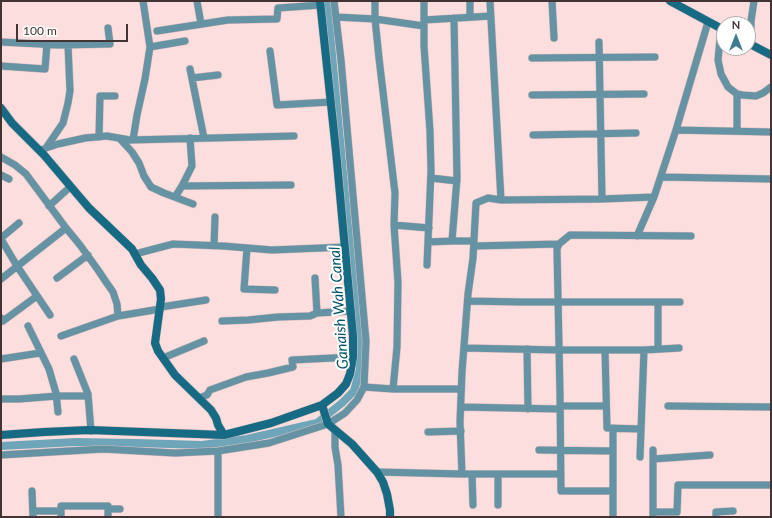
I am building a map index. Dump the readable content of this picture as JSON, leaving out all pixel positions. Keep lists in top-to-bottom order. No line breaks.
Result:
{"water":["Ganaish Wah Canal"],"scale_bar":"100 m","north":"top"}
